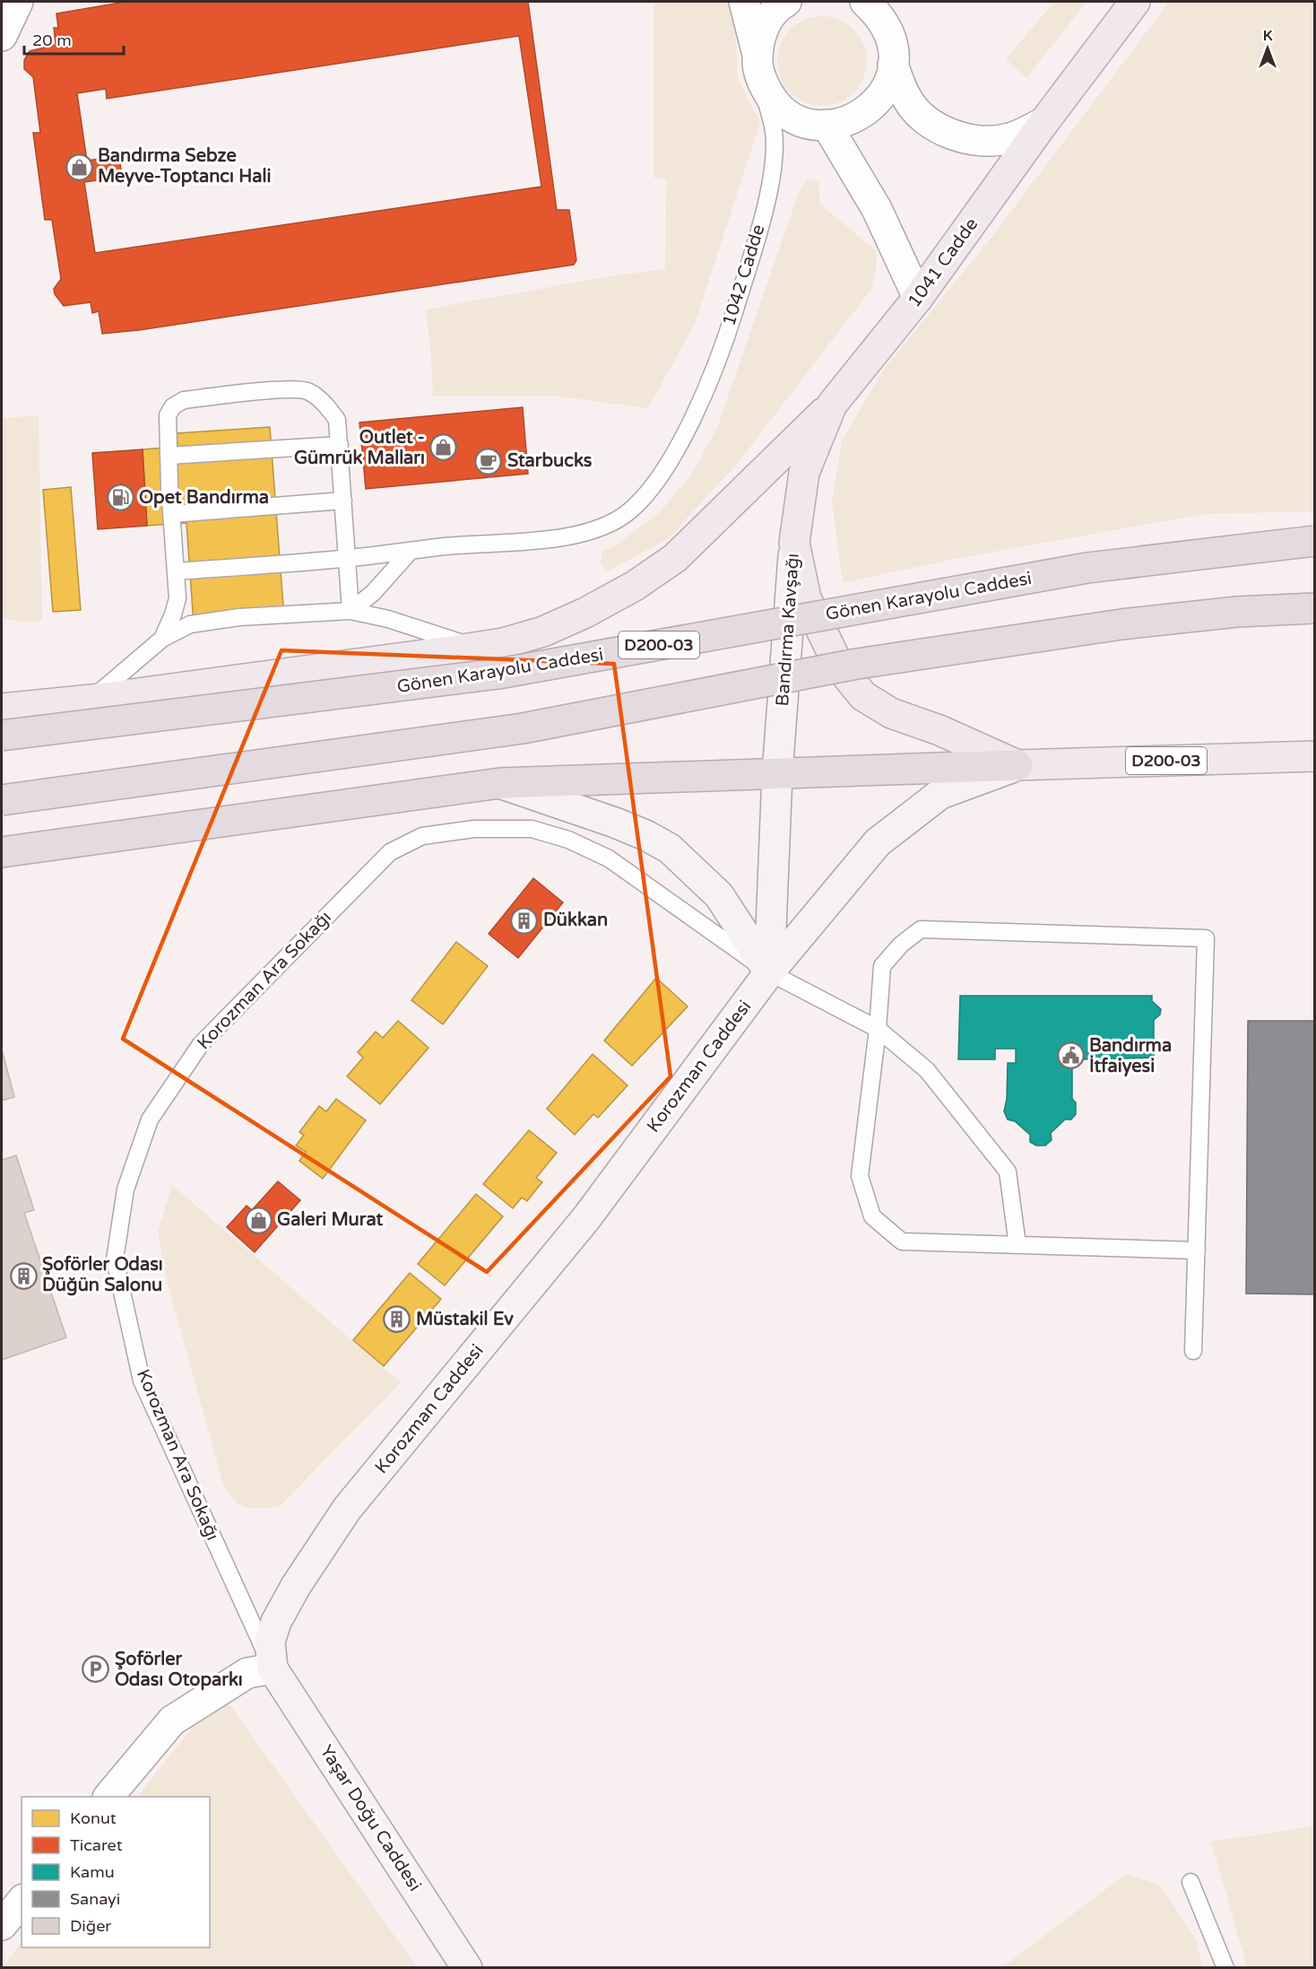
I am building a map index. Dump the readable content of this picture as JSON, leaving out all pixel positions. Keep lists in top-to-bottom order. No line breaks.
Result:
{"streets":{"highway":["Gönen Karayolu Caddesi","D200-03"],"main road":["1041 Cadde","Bandırma Kavşağı"],"street":["1042 Cadde","Korozman Caddesi","Yaşar Doğu Caddesi"],"lane":["Korozman Ara Sokağı"]},"crossings":[["1041 Cadde","Bandırma Kavşağı"],["Bandırma Kavşağı","D200-03"],["Bandırma Kavşağı","Korozman Caddesi"],["D200-03","Korozman Caddesi"],["Korozman Ara Sokağı","Korozman Caddesi"],["Korozman Ara Sokağı","Yaşar Doğu Caddesi"],["Korozman Caddesi","Yaşar Doğu Caddesi"]],"places":{"shop":["Bandırma Sebze Meyve-Toptancı Hali","Outlet - Gümrük Malları","Galeri Murat"],"cafe":["Starbucks"],"fuel station":["Opet Bandırma"],"building":["Dükkan","Şoförler Odası Düğün Salonu","Müstakil Ev"],"public building":["Bandırma İtfaiyesi"],"parking":["Şoförler Odası Otoparkı"]},"legend":["Konut","Ticaret","Kamu","Sanayi","Diğer"],"scale_bar":"20 m","north":"top"}
